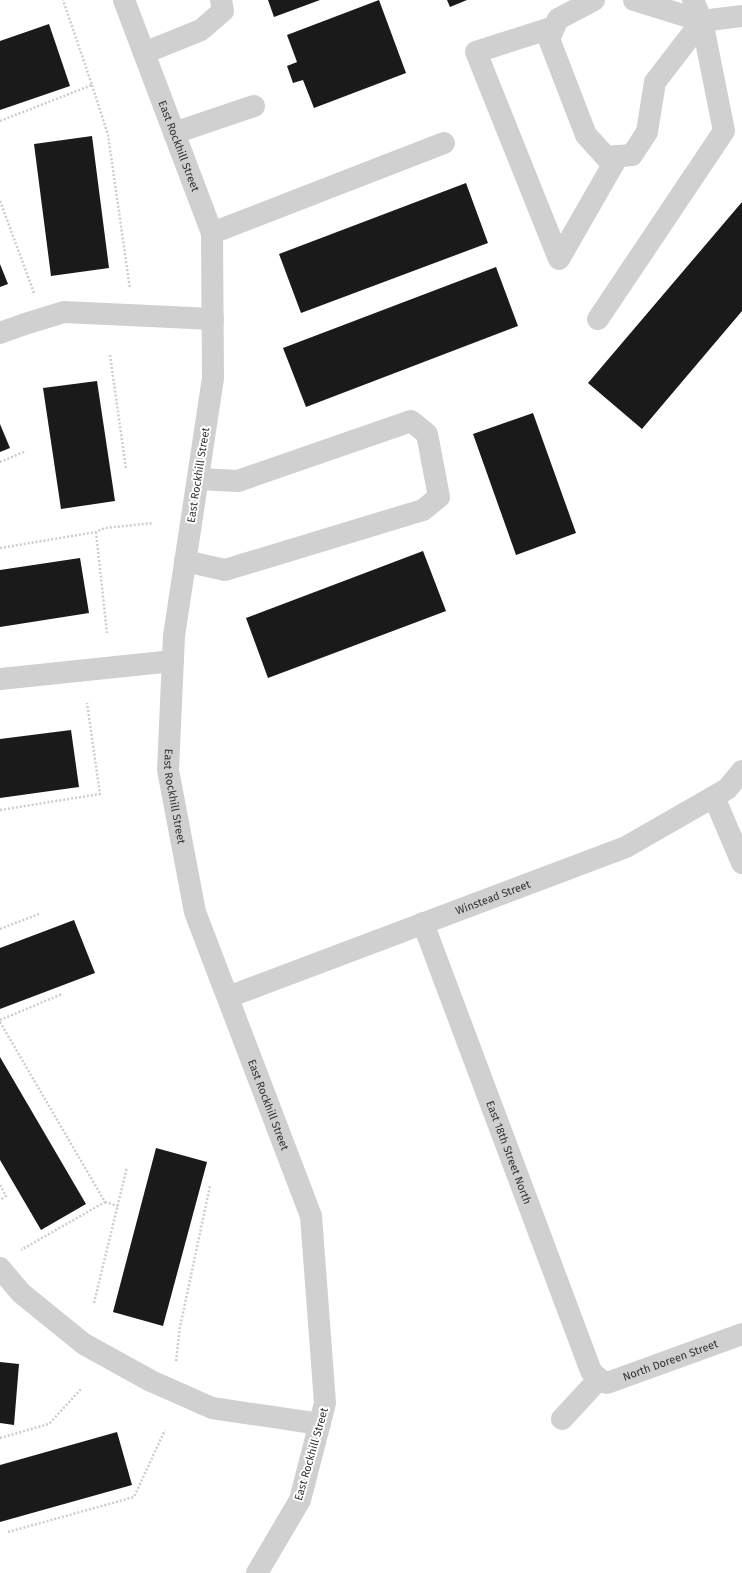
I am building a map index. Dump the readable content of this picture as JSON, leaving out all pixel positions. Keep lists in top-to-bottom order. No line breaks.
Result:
{"streets":{"street":["East Rockhill Street","Winstead Street","East 18th Street North","North Doreen Street"]},"crossings":[["East Rockhill Street","Winstead Street"],["Winstead Street","East 18th Street North"],["East 18th Street North","North Doreen Street"]]}
